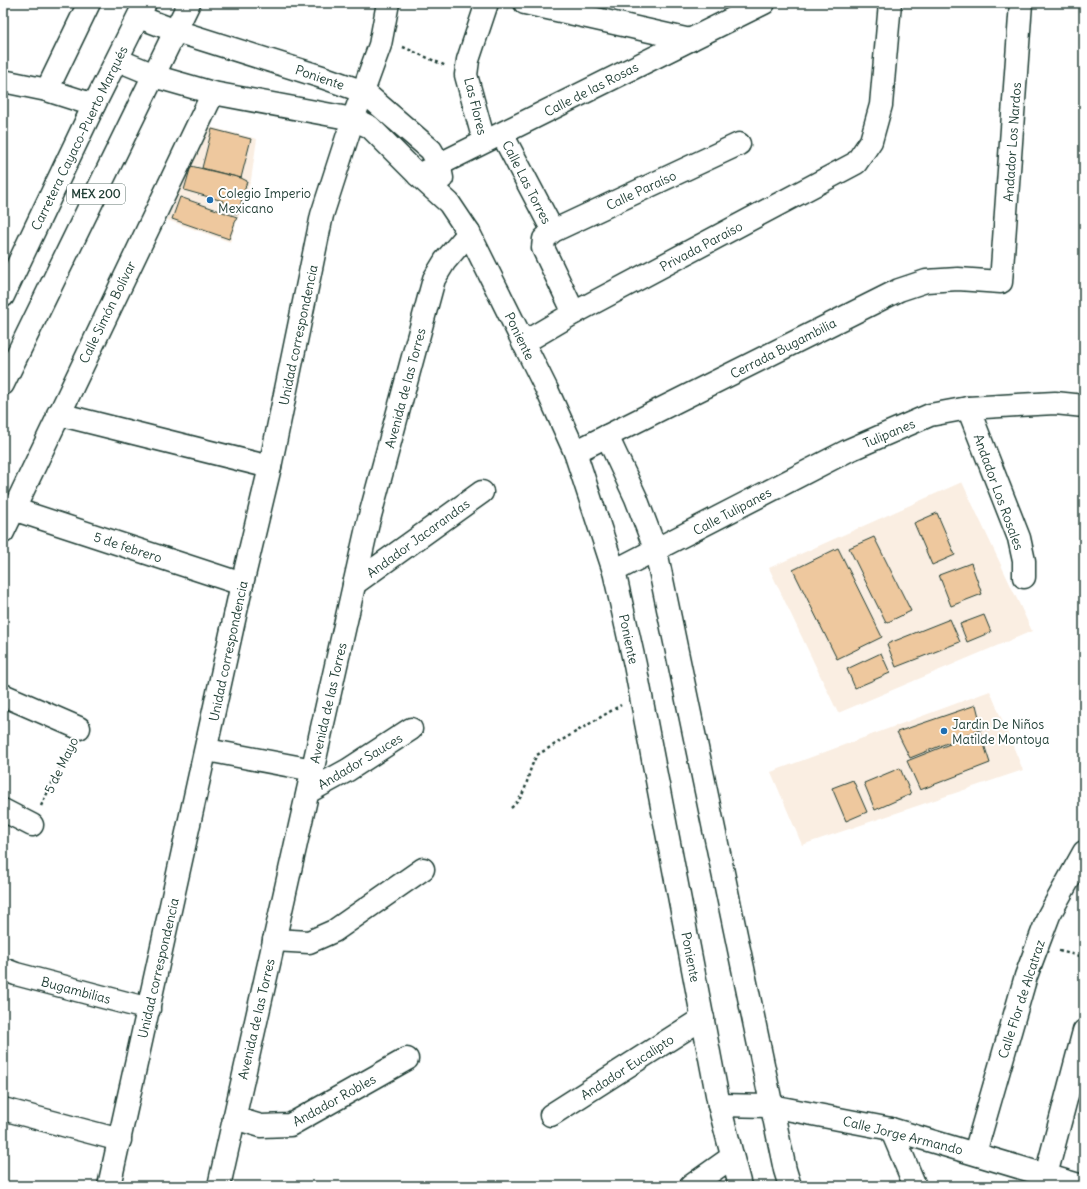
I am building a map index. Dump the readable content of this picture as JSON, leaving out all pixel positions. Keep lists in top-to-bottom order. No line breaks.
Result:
{"streets":{"street":["Poniente","Calle de las Rosas","Las Flores","Carretera Cayaco-Puerto Marqués","Andador Los Nardos","Calle Las Torres","Calle Paraíso","MEX 200","Privada Paraíso","Calle Simón Bolívar","Unidad correspondencia","Cerrada Bugambilia","Avenida de las Torres","Tulipanes","Andador Los Rosales","Calle Tulipanes","Andador Jacarandas","5 de febrero","Andador Sauces","5 de Mayo","Bugambilias","Calle Flor de Alcatraz","Andador Eucalipto","Andador Robles","Calle Jorge Armando"]},"crossings":[["Poniente","Calle de las Rosas"],["Poniente","Carretera Cayaco-Puerto Marqués"],["Poniente","MEX 200"],["Poniente","Privada Paraíso"],["Poniente","Calle Simón Bolívar"],["Poniente","Unidad correspondencia"],["Poniente","Cerrada Bugambilia"],["Poniente","Avenida de las Torres"],["Poniente","Calle Tulipanes"],["Poniente","Andador Eucalipto"],["Poniente","Calle Jorge Armando"],["Calle de las Rosas","Las Flores"],["Calle de las Rosas","Calle Las Torres"],["Las Flores","Calle Las Torres"],["Andador Los Nardos","Cerrada Bugambilia"],["Calle Las Torres","Calle Paraíso"],["Calle Las Torres","Privada Paraíso"],["Calle Simón Bolívar","5 de febrero"],["Unidad correspondencia","5 de febrero"],["Unidad correspondencia","Bugambilias"],["Avenida de las Torres","Andador Jacarandas"],["Avenida de las Torres","Andador Sauces"],["Avenida de las Torres","Andador Robles"],["Tulipanes","Andador Los Rosales"],["Tulipanes","Calle Tulipanes"],["Calle Flor de Alcatraz","Calle Jorge Armando"]],"places":["Colegio Imperio Mexicano","Jardin De Niños Matilde Montoya"]}
